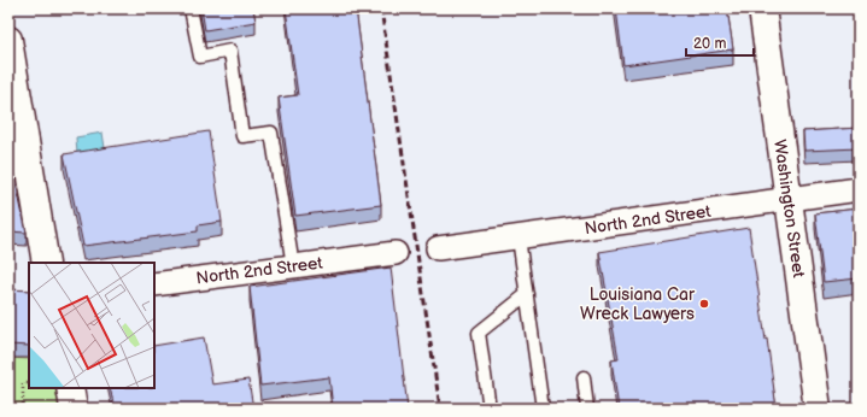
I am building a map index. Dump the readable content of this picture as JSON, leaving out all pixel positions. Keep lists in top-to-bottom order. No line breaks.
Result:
{"streets":{"street":["Washington Street","North 2nd Street"]},"crossings":[["Washington Street","North 2nd Street"]],"places":["Louisiana Car Wreck Lawyers"],"scale_bar":"20 m"}
